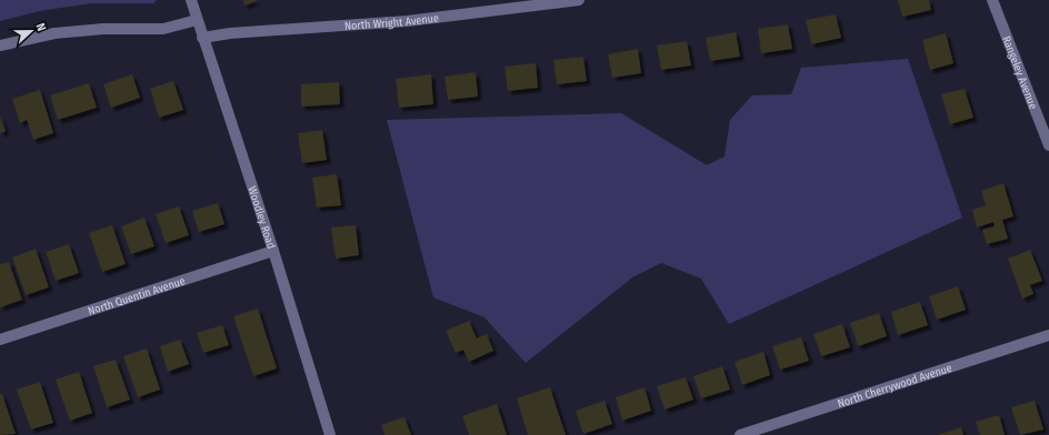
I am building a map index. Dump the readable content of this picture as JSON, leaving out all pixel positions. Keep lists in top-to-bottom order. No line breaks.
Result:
{"streets":{"street":["North Wright Avenue","Rangeley Avenue","Woodley Road","North Quentin Avenue","North Cherrywood Avenue"]},"crossings":[["North Wright Avenue","Woodley Road"],["Woodley Road","North Quentin Avenue"]],"north":"right"}
